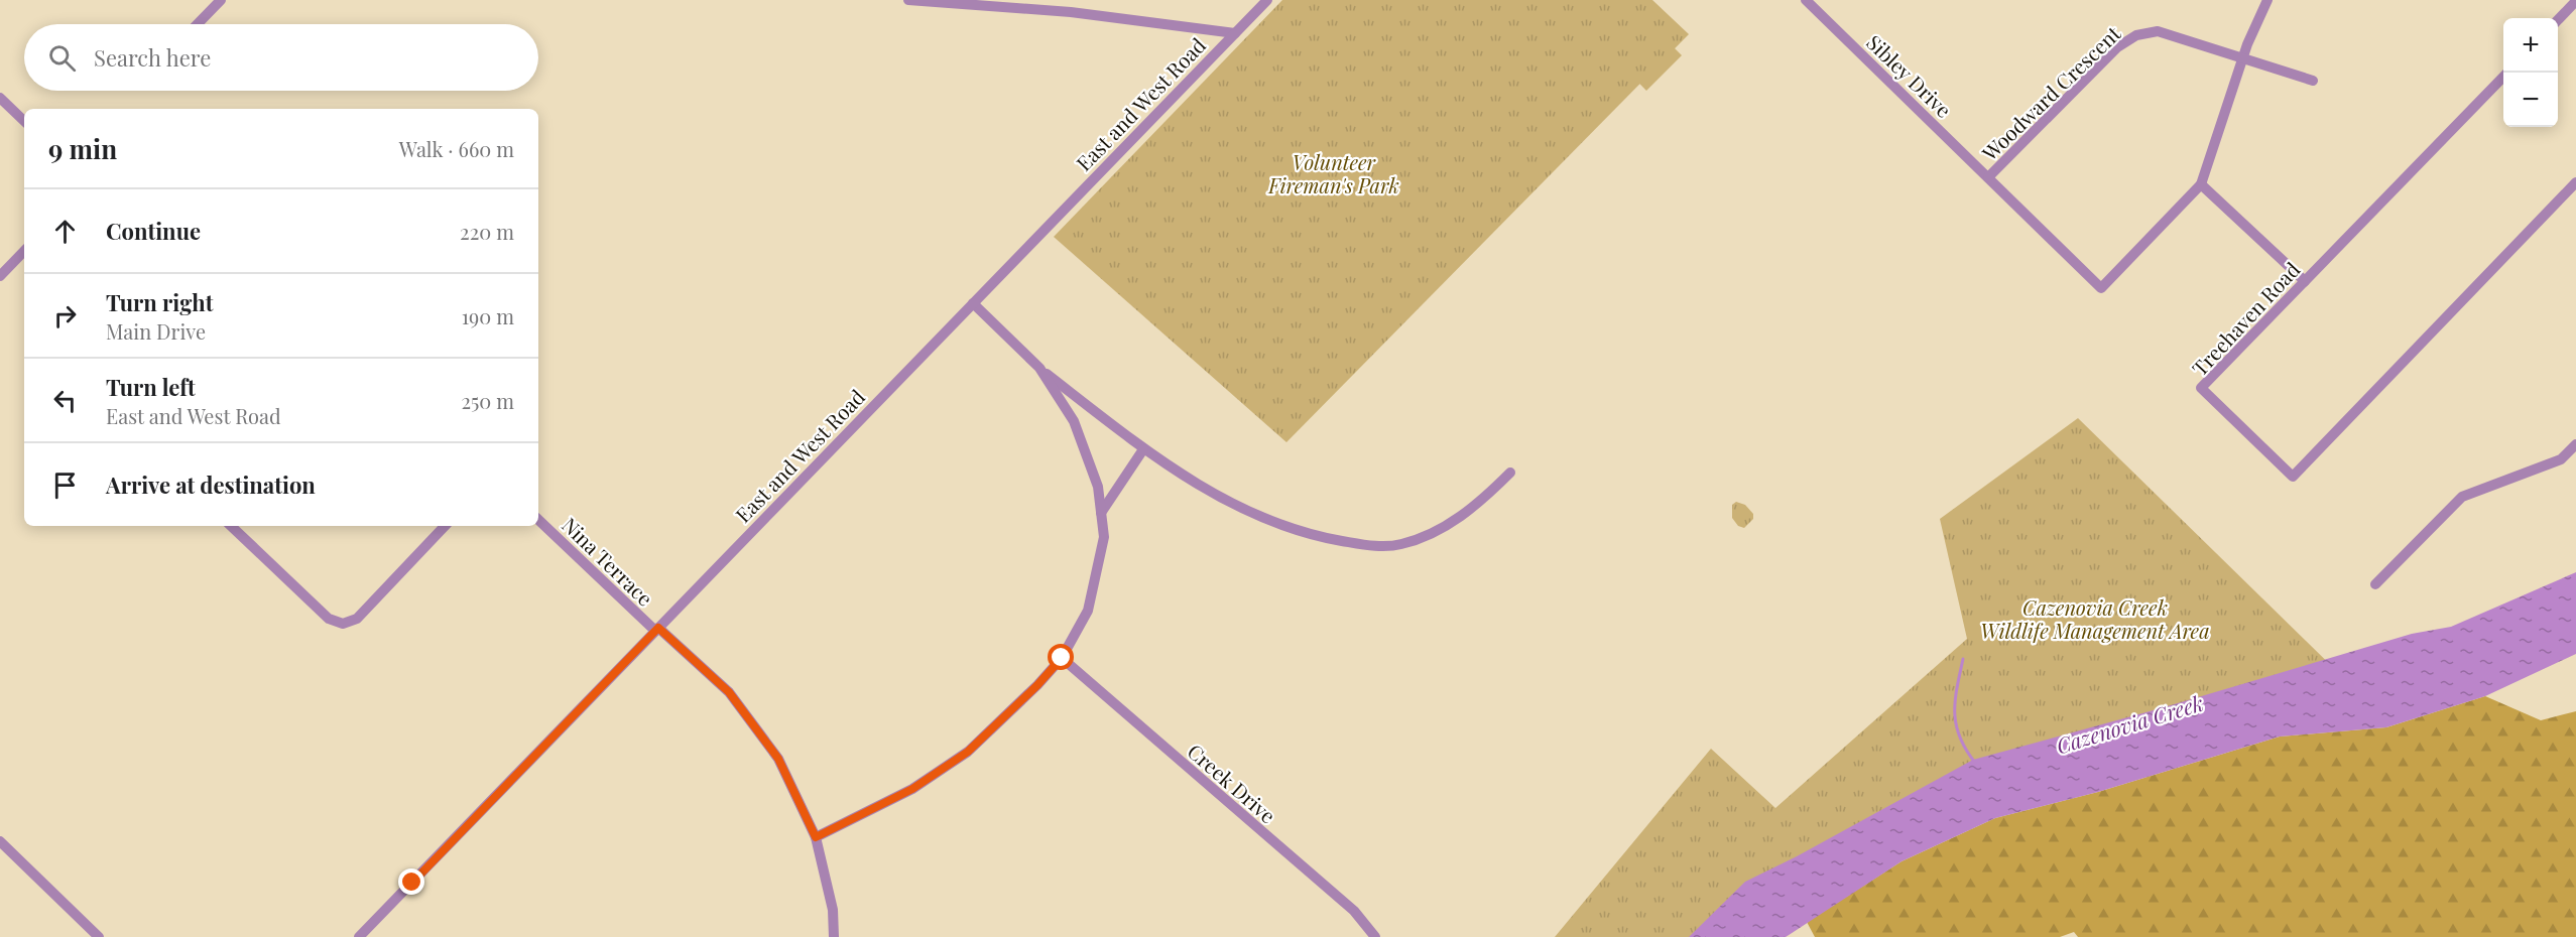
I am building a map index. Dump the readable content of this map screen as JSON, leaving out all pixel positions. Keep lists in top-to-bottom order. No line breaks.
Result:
{"streets":{"street":["Sibley Drive","Woodward Crescent","East and West Road","Treehaven Road","Nina Terrace","Creek Drive"]},"crossings":[["Sibley Drive","Woodward Crescent"],["East and West Road","Nina Terrace"]],"water":["Cazenovia Creek"],"parks":["Volunteer Fireman's Park","Cazenovia Creek Wildlife Management Area"],"page":{"map_buttons":["+","−"],"search":"Search here","heading":["9 min","Walk · 660 m"],"list":[["Continue","220 m"],["Turn right","Main Drive","190 m"],["Turn left","East and West Road","250 m"],"Arrive at destination"]}}
